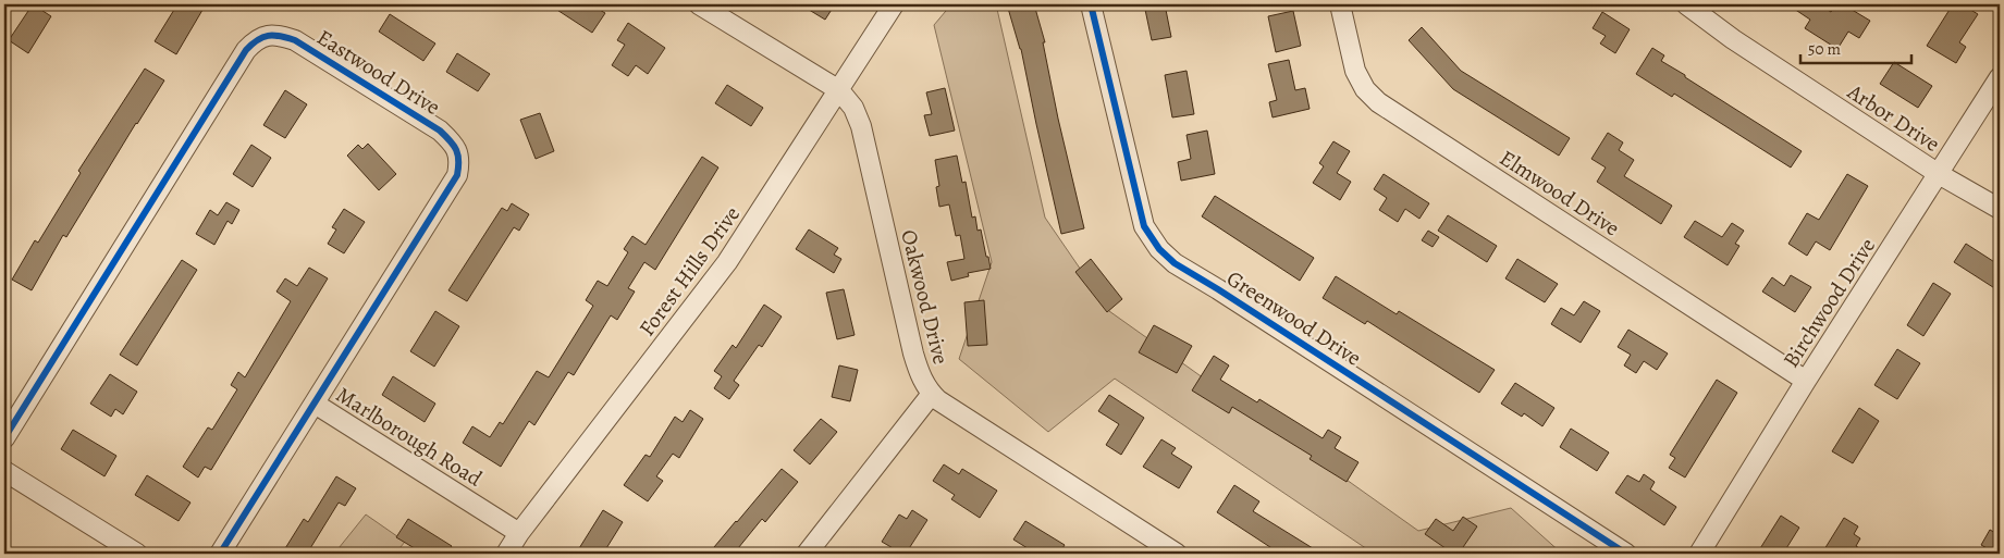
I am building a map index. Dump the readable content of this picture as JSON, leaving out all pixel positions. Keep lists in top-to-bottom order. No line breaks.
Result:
{"streets":{"street":["Eastwood Drive","Arbor Drive","Elmwood Drive","Forest Hills Drive","Oakwood Drive","Birchwood Drive","Greenwood Drive","Marlborough Road"]},"crossings":[["Eastwood Drive","Marlborough Road"],["Arbor Drive","Birchwood Drive"],["Elmwood Drive","Birchwood Drive"],["Forest Hills Drive","Oakwood Drive"],["Forest Hills Drive","Marlborough Road"]],"scale_bar":"50 m"}
